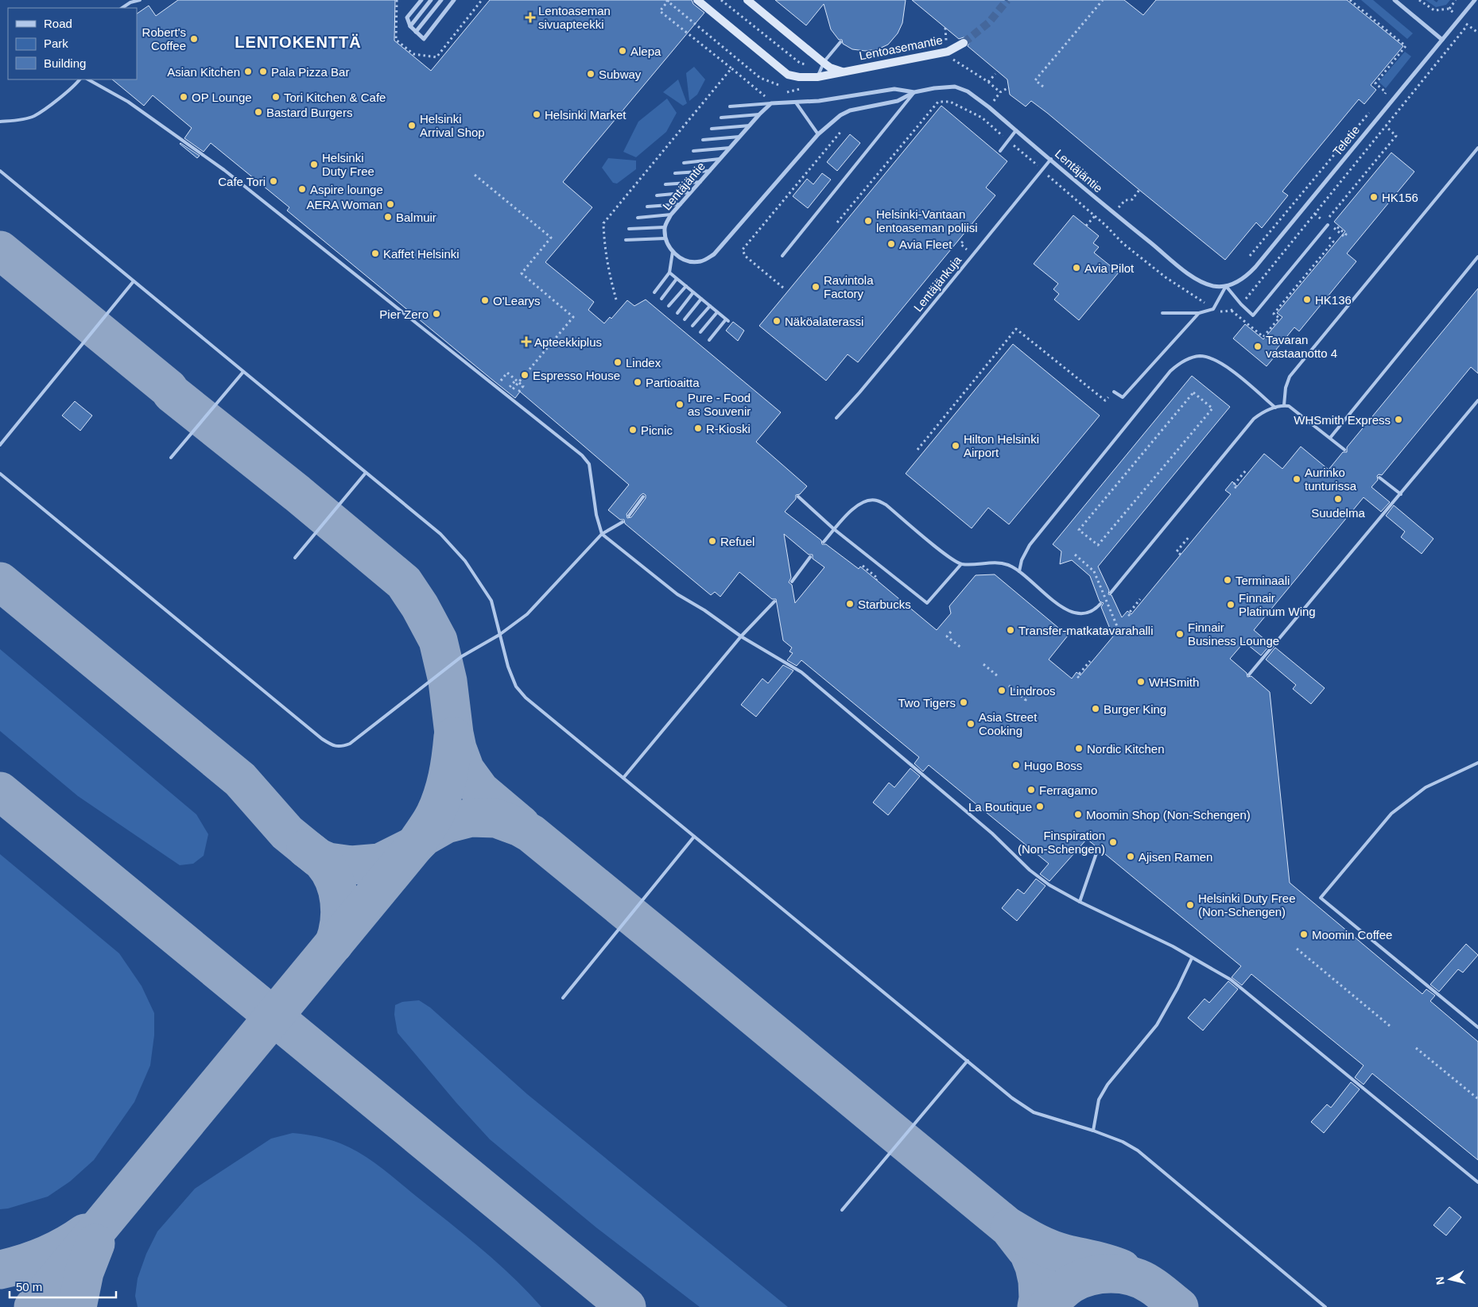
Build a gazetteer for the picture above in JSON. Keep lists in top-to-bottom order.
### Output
{
  "streets": {
    "main road": ["Lentoasemantie"],
    "street": ["Teletie", "Lentäjäntie"],
    "lane": ["Lentäjänkuja"]
  },
  "crossings": [
    ["Teletie", "Lentäjäntie"],
    ["Lentäjäntie", "Lentäjänkuja"]
  ],
  "districts": ["LENTOKENTTÄ"],
  "places": {
    "health": ["Lentoaseman sivuapteekki", "Apteekkiplus"],
    "other": [
      "Robert's Coffee",
      "Alepa",
      "Asian Kitchen",
      "Pala Pizza Bar",
      "Subway",
      "OP Lounge",
      "Tori Kitchen & Cafe",
      "Bastard Burgers",
      "Helsinki Market",
      "Helsinki Arrival Shop",
      "Helsinki Duty Free",
      "Cafe Tori",
      "Aspire lounge",
      "HK156",
      "AERA Woman",
      "Balmuir",
      "Helsinki-Vantaan lentoaseman poliisi",
      "Avia Fleet",
      "Kaffet Helsinki",
      "Avia Pilot",
      "Ravintola Factory",
      "HK136",
      "O'Learys",
      "Pier Zero",
      "Näköalaterassi",
      "Tavaran vastaanotto 4",
      "Lindex",
      "Espresso House",
      "Partioaitta",
      "Pure - Food as Souvenir",
      "WHSmith Express",
      "R-Kioski",
      "Picnic",
      "Hilton Helsinki Airport",
      "Aurinko tunturissa",
      "Suudelma",
      "Refuel",
      "Terminaali",
      "Starbucks",
      "Finnair Platinum Wing",
      "Transfer-matkatavarahalli",
      "Finnair Business Lounge",
      "WHSmith",
      "Lindroos",
      "Two Tigers",
      "Burger King",
      "Asia Street Cooking",
      "Nordic Kitchen",
      "Hugo Boss",
      "Ferragamo",
      "La Boutique",
      "Moomin Shop (Non-Schengen)",
      "Finspiration (Non-Schengen)",
      "Ajisen Ramen",
      "Helsinki Duty Free (Non-Schengen)",
      "Moomin Coffee"
    ]
  },
  "legend": ["Road", "Park", "Building"],
  "scale_bar": "50 m",
  "north": "left"
}
